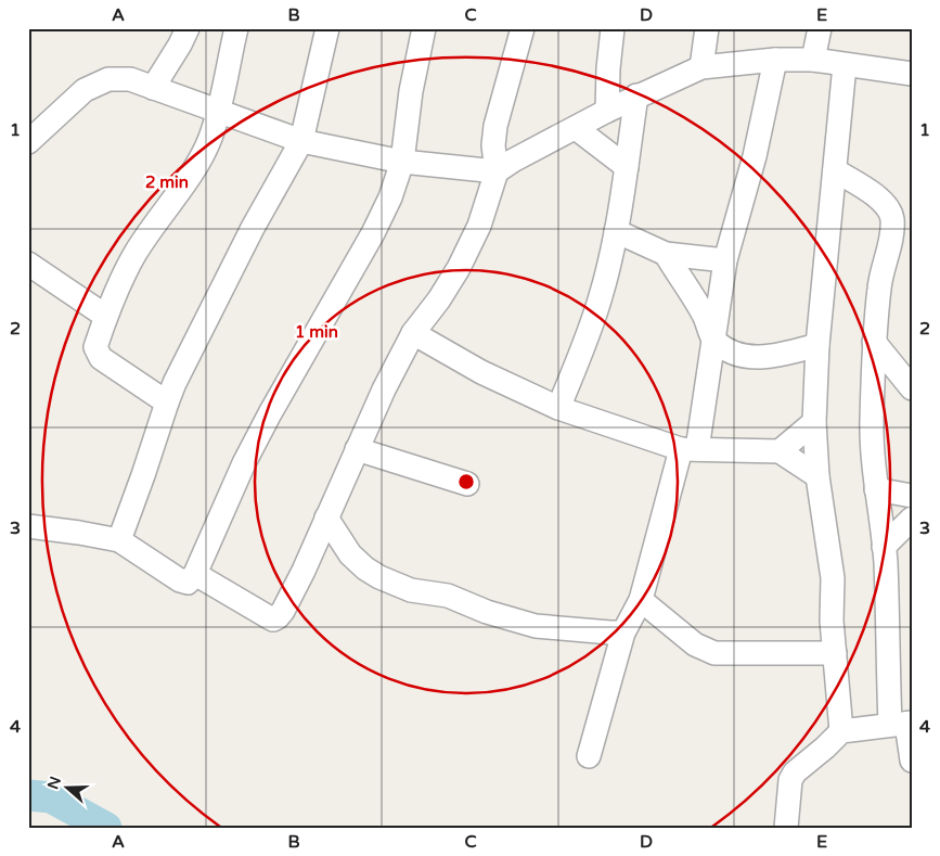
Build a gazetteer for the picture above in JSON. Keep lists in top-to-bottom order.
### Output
{
  "north": "left",
  "grid": {
    "columns": [
      "A",
      "B",
      "C",
      "D",
      "E"
    ],
    "rows": [
      "1",
      "2",
      "3",
      "4"
    ]
  },
  "rings": ["2 min", "1 min"]
}
